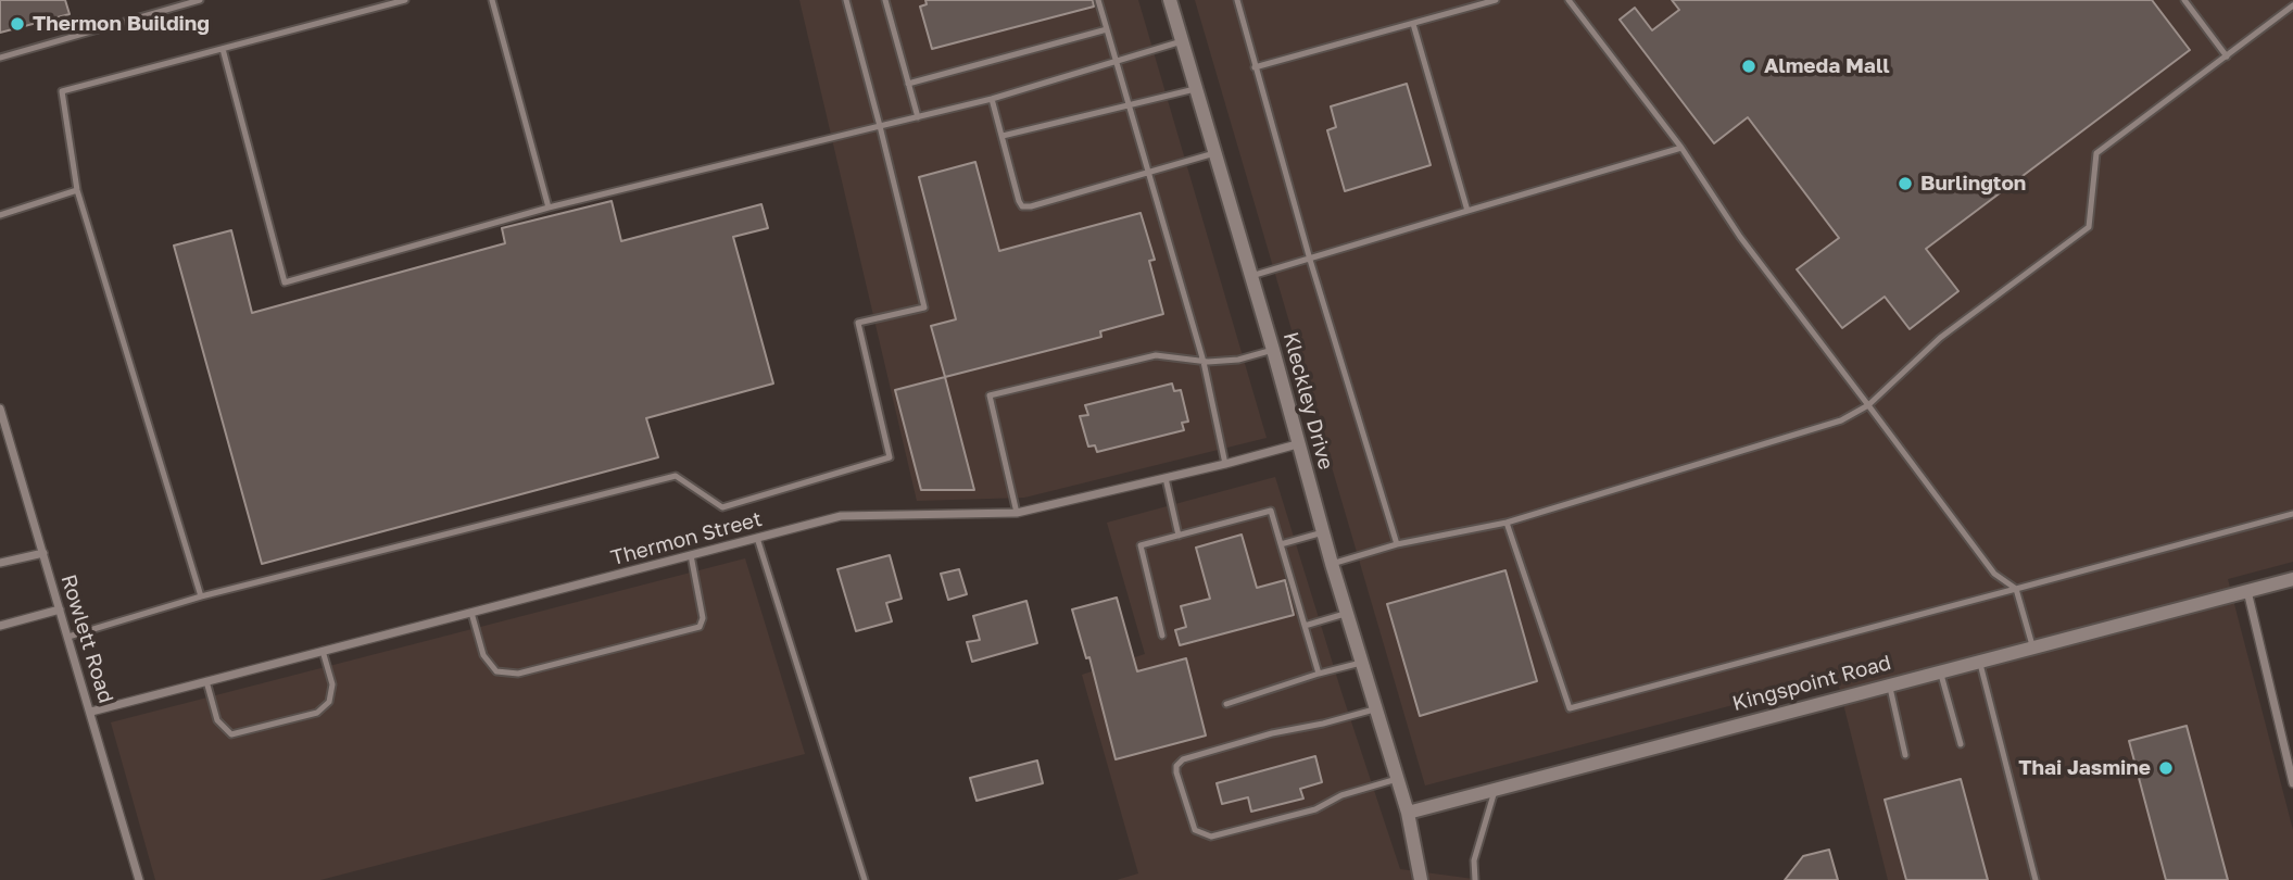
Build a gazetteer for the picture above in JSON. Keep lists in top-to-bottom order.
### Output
{
  "streets": {
    "street": [
      "Kleckley Drive",
      "Thermon Street",
      "Rowlett Road",
      "Kingspoint Road"
    ]
  },
  "crossings": [
    ["Kleckley Drive", "Thermon Street"],
    ["Kleckley Drive", "Kingspoint Road"],
    ["Thermon Street", "Rowlett Road"]
  ],
  "places": [
    "Thermon Building",
    "Almeda Mall",
    "Burlington",
    "Thai Jasmine"
  ]
}
